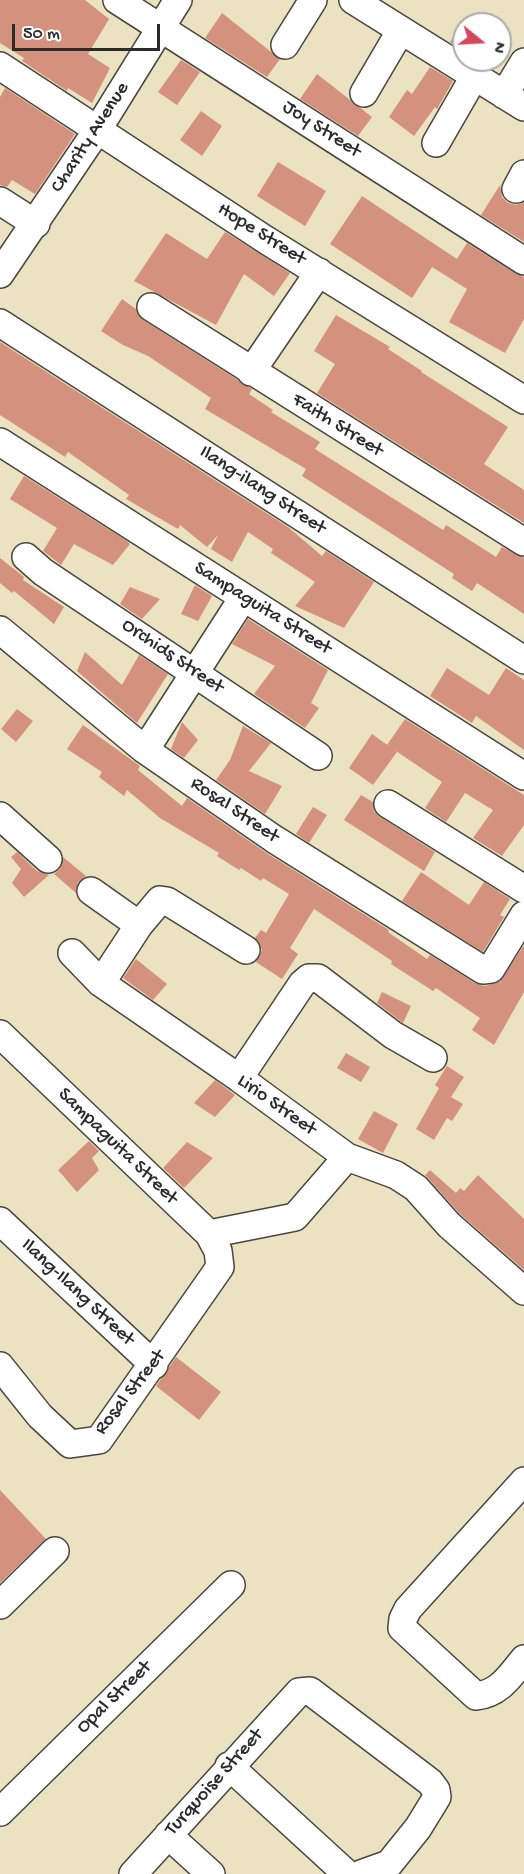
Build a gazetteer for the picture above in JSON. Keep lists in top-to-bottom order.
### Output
{
  "streets": {
    "street": [
      "Joy Street",
      "Charity Avenue",
      "Hope Street",
      "Faith Street",
      "Ilang-ilang Street",
      "Sampaguita Street",
      "Orchids Street",
      "Rosal Street",
      "Lirio Street",
      "Ilang-Ilang Street",
      "Opal Street",
      "Turquoise Street"
    ]
  },
  "crossings": [
    ["Joy Street", "Charity Avenue"],
    ["Charity Avenue", "Hope Street"],
    ["Sampaguita Street", "Rosal Street"],
    ["Rosal Street", "Ilang-Ilang Street"]
  ],
  "scale_bar": "50 m",
  "north": "right"
}
